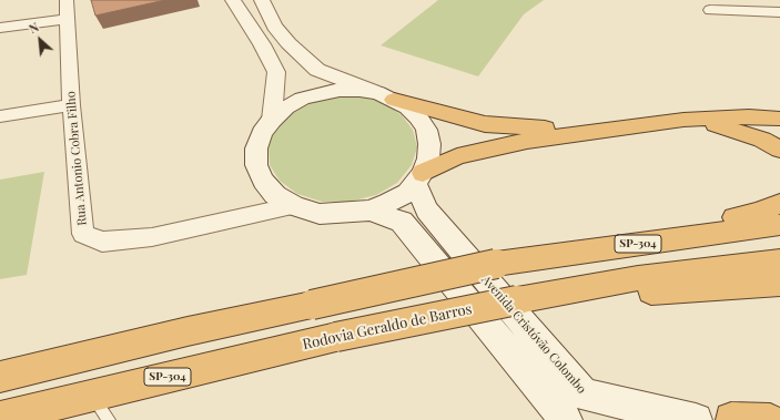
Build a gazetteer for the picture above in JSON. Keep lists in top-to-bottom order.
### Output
{
  "streets": {
    "highway": ["SP-304", "Rodovia Geraldo de Barros"],
    "main road": ["Avenida Cristóvão Colombo"],
    "street": ["Rua Antonio Cobra Filho"]
  },
  "crossings": [
    ["Rua Antonio Cobra Filho", "Avenida Cristóvão Colombo"]
  ],
  "north": "top left"
}
